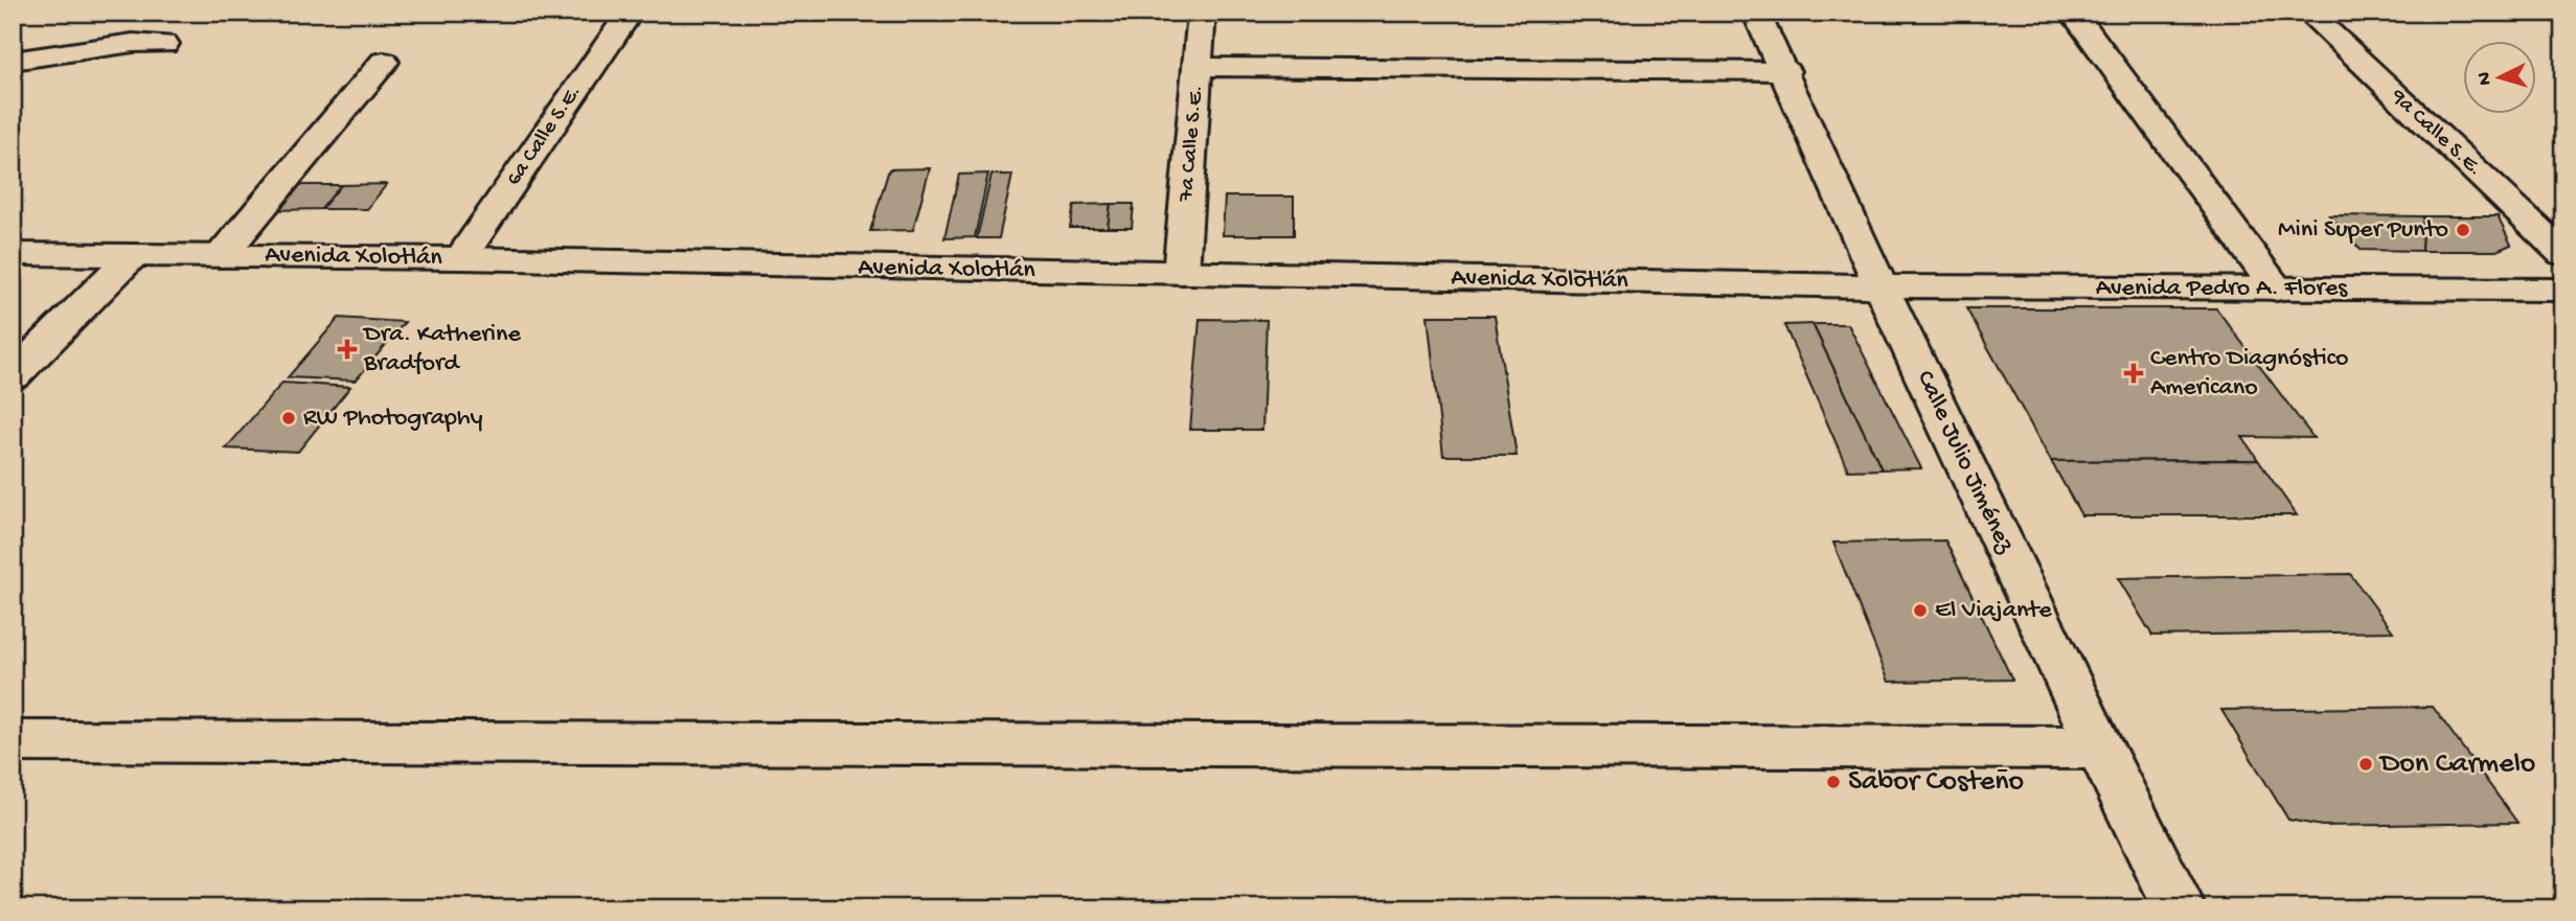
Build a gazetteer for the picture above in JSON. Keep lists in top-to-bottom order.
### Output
{
  "streets": {
    "street": [
      "9a Calle S.E.",
      "6a Calle S.E.",
      "7a Calle S.E.",
      "Avenida Xolotlán",
      "Avenida Pedro A. Flores",
      "Calle Julio Jiménez"
    ]
  },
  "crossings": [
    ["6a Calle S.E.", "Avenida Xolotlán"],
    ["7a Calle S.E.", "Avenida Xolotlán"],
    ["Avenida Xolotlán", "Avenida Pedro A. Flores"],
    ["Avenida Xolotlán", "Calle Julio Jiménez"],
    ["Avenida Pedro A. Flores", "Calle Julio Jiménez"]
  ],
  "places": {
    "other": [
      "Mini Super Punto",
      "RW Photography",
      "El Viajante",
      "Don Carmelo",
      "Sabor Costeño"
    ],
    "health": ["Dra. Katherine Bradford", "Centro Diagnóstico Americano"]
  },
  "north": "left"
}
